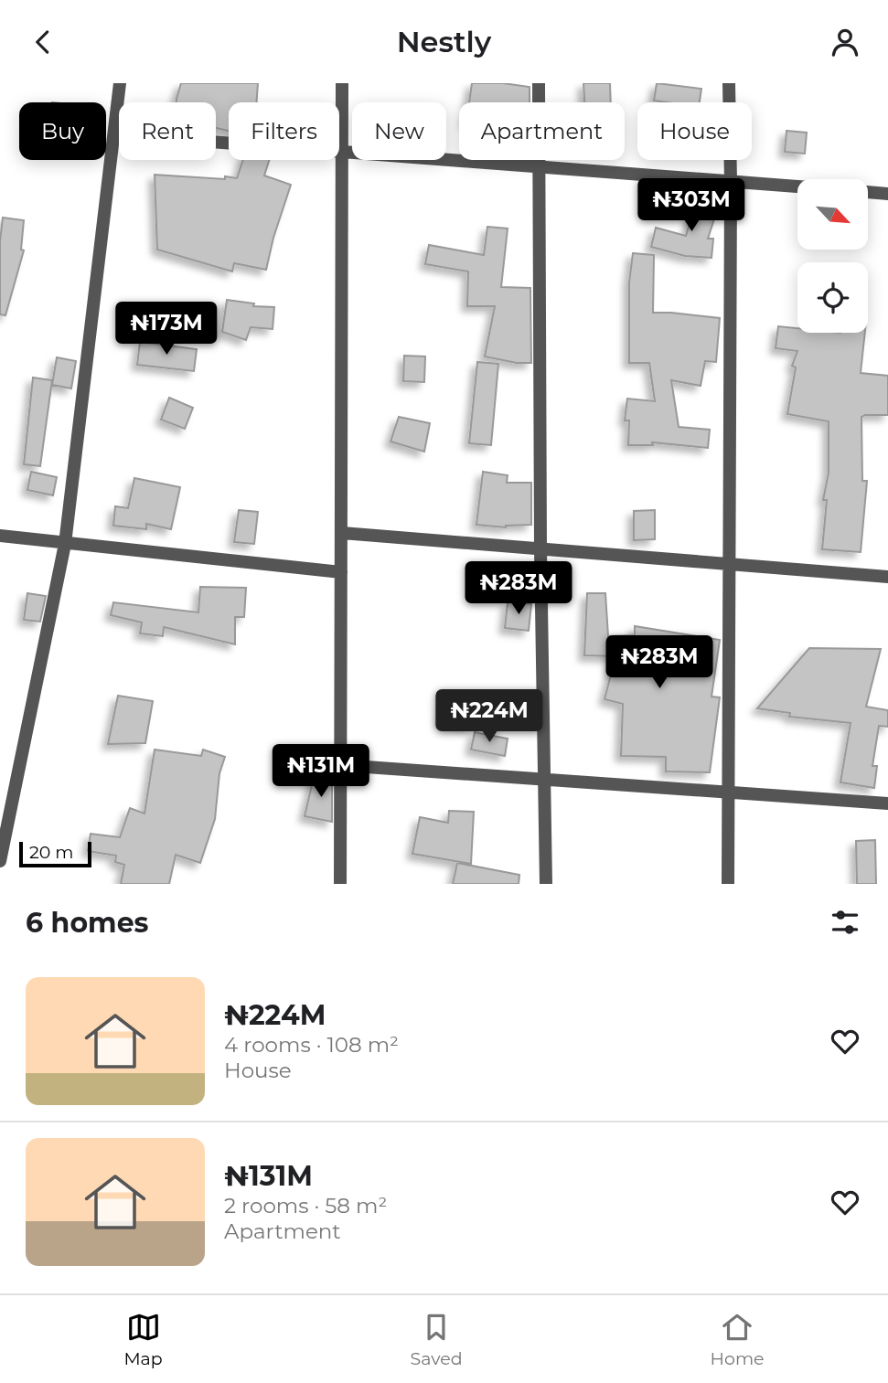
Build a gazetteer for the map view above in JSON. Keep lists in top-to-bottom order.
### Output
{
  "scale_bar": "20 m",
  "north": "bottom right",
  "page": {
    "header": "Nestly",
    "chip": [
      "Buy",
      "Rent",
      "Filters",
      "New",
      "Apartment",
      "House"
    ],
    "price": [
      "₦303M",
      "₦173M",
      "₦283M",
      "₦283M",
      "₦224M",
      "₦131M"
    ],
    "scale": "20 m",
    "heading": "6 homes",
    "list": [
      {
        "name": "₦224M",
        "note": "4 rooms · 108 m² · House"
      },
      {
        "name": "₦131M",
        "note": "2 rooms · 58 m² · Apartment"
      }
    ],
    "tabs": ["Map", "Saved", "Home"]
  }
}
